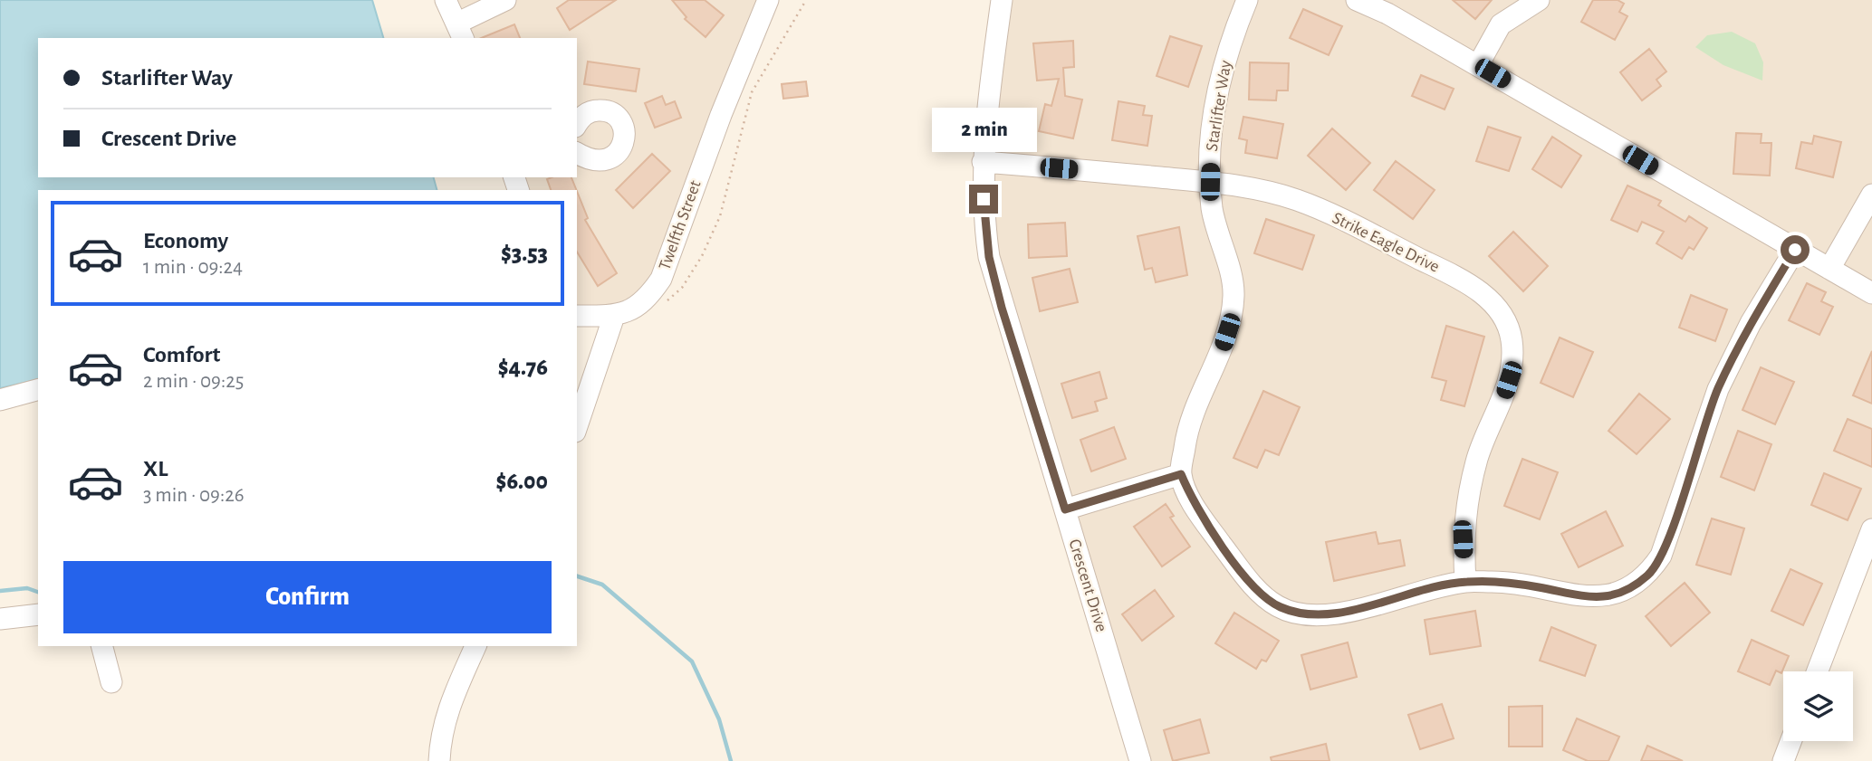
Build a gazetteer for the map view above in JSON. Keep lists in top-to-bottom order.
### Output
{
  "streets": {
    "street": [
      "Starlifter Way",
      "Twelfth Street",
      "Strike Eagle Drive",
      "Crescent Drive"
    ]
  },
  "crossings": [
    ["Starlifter Way", "Strike Eagle Drive"],
    ["Strike Eagle Drive", "Crescent Drive"]
  ],
  "page": {
    "banner": ["Starlifter Way", "Crescent Drive"],
    "bubble": "2 min",
    "list": [
      {
        "name": "Economy",
        "note": "1 min · 09:24",
        "value": "$3.53"
      },
      {
        "name": "Comfort",
        "note": "2 min · 09:25",
        "value": "$4.76"
      },
      {
        "name": "XL",
        "note": "3 min · 09:26",
        "value": "$6.00"
      }
    ],
    "buttons": "Confirm"
  }
}
